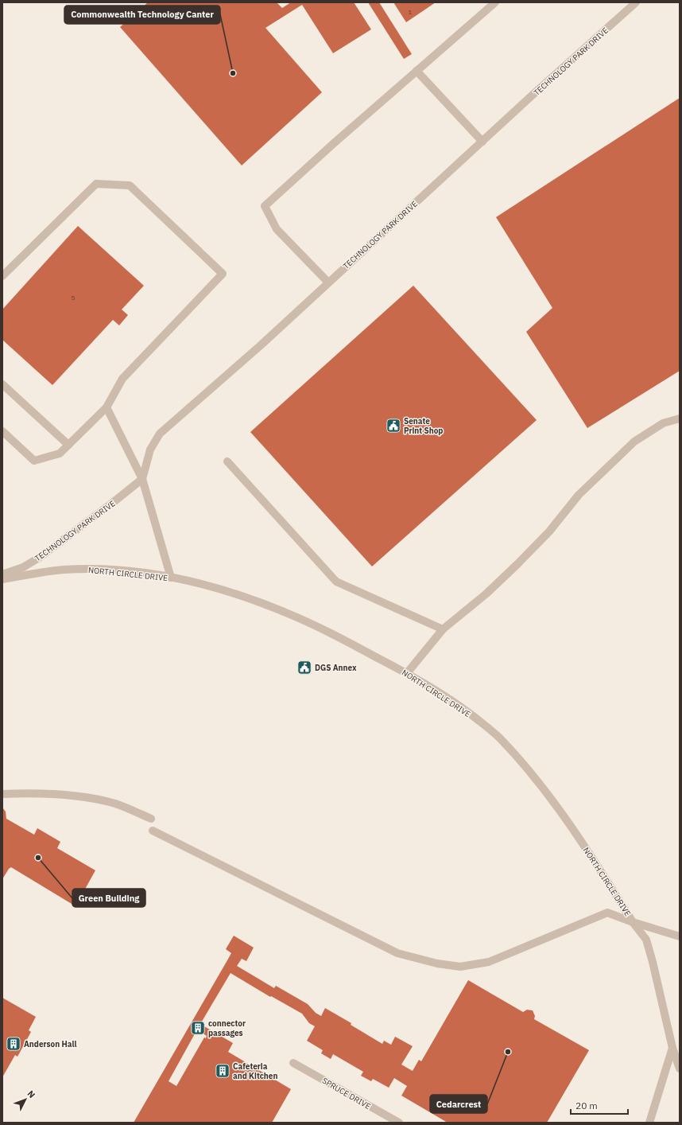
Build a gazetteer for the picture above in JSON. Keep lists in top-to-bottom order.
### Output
{
  "streets": {
    "street": ["TECHNOLOGY PARK DRIVE", "NORTH CIRCLE DRIVE", "SPRUCE DRIVE"]
  },
  "places": {
    "other": ["Commonwealth Technology Canter", "Green Building", "Cedarcrest"],
    "public building": ["Senate Print Shop", "DGS Annex"],
    "building": ["connector passages", "Anderson Hall", "Cafeteria and Kitchen"]
  },
  "house_numbers": ["1", "5"],
  "scale_bar": "20 m",
  "north": "top right"
}
